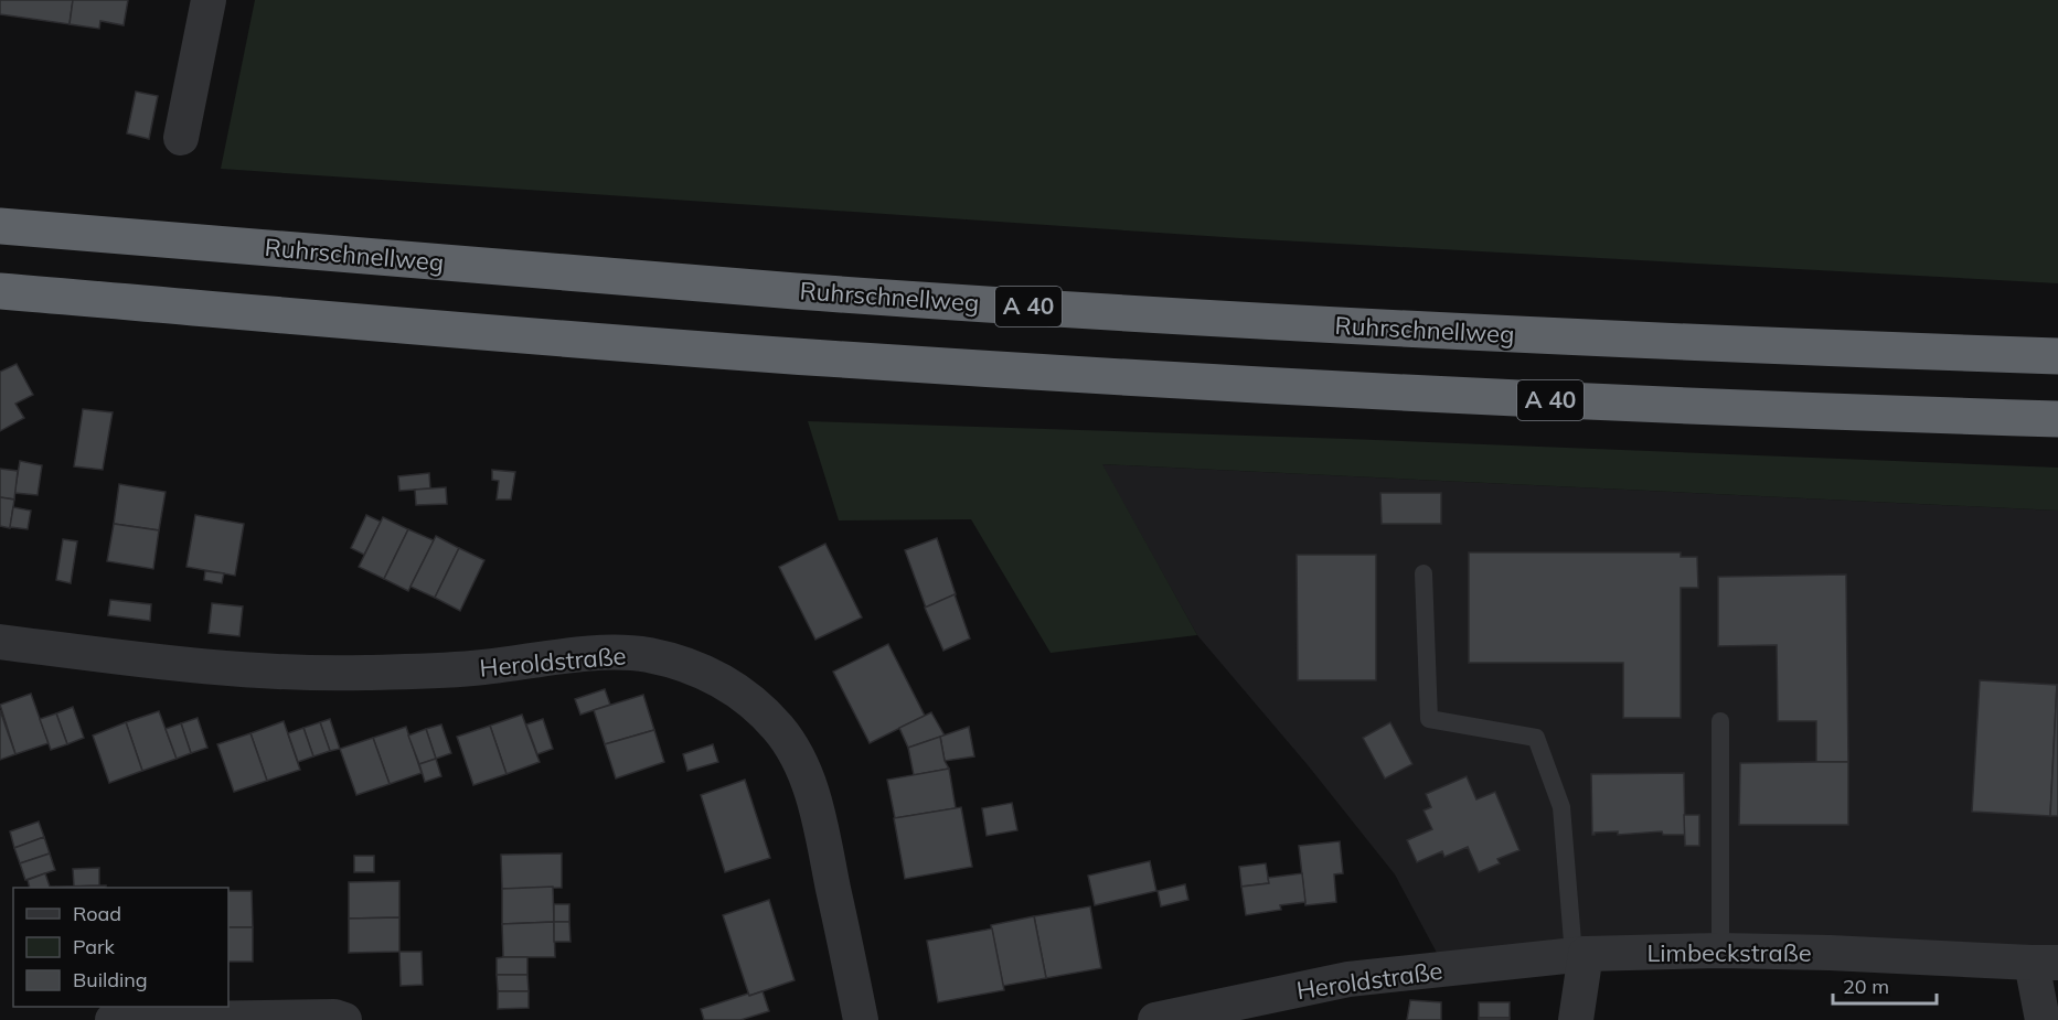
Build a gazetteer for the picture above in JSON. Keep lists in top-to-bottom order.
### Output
{
  "streets": {
    "highway": ["Ruhrschnellweg", "A 40"],
    "street": ["Heroldstraße", "Limbeckstraße"]
  },
  "crossings": [
    ["Heroldstraße", "Limbeckstraße"]
  ],
  "legend": ["Road", "Park", "Building"],
  "scale_bar": "20 m"
}
